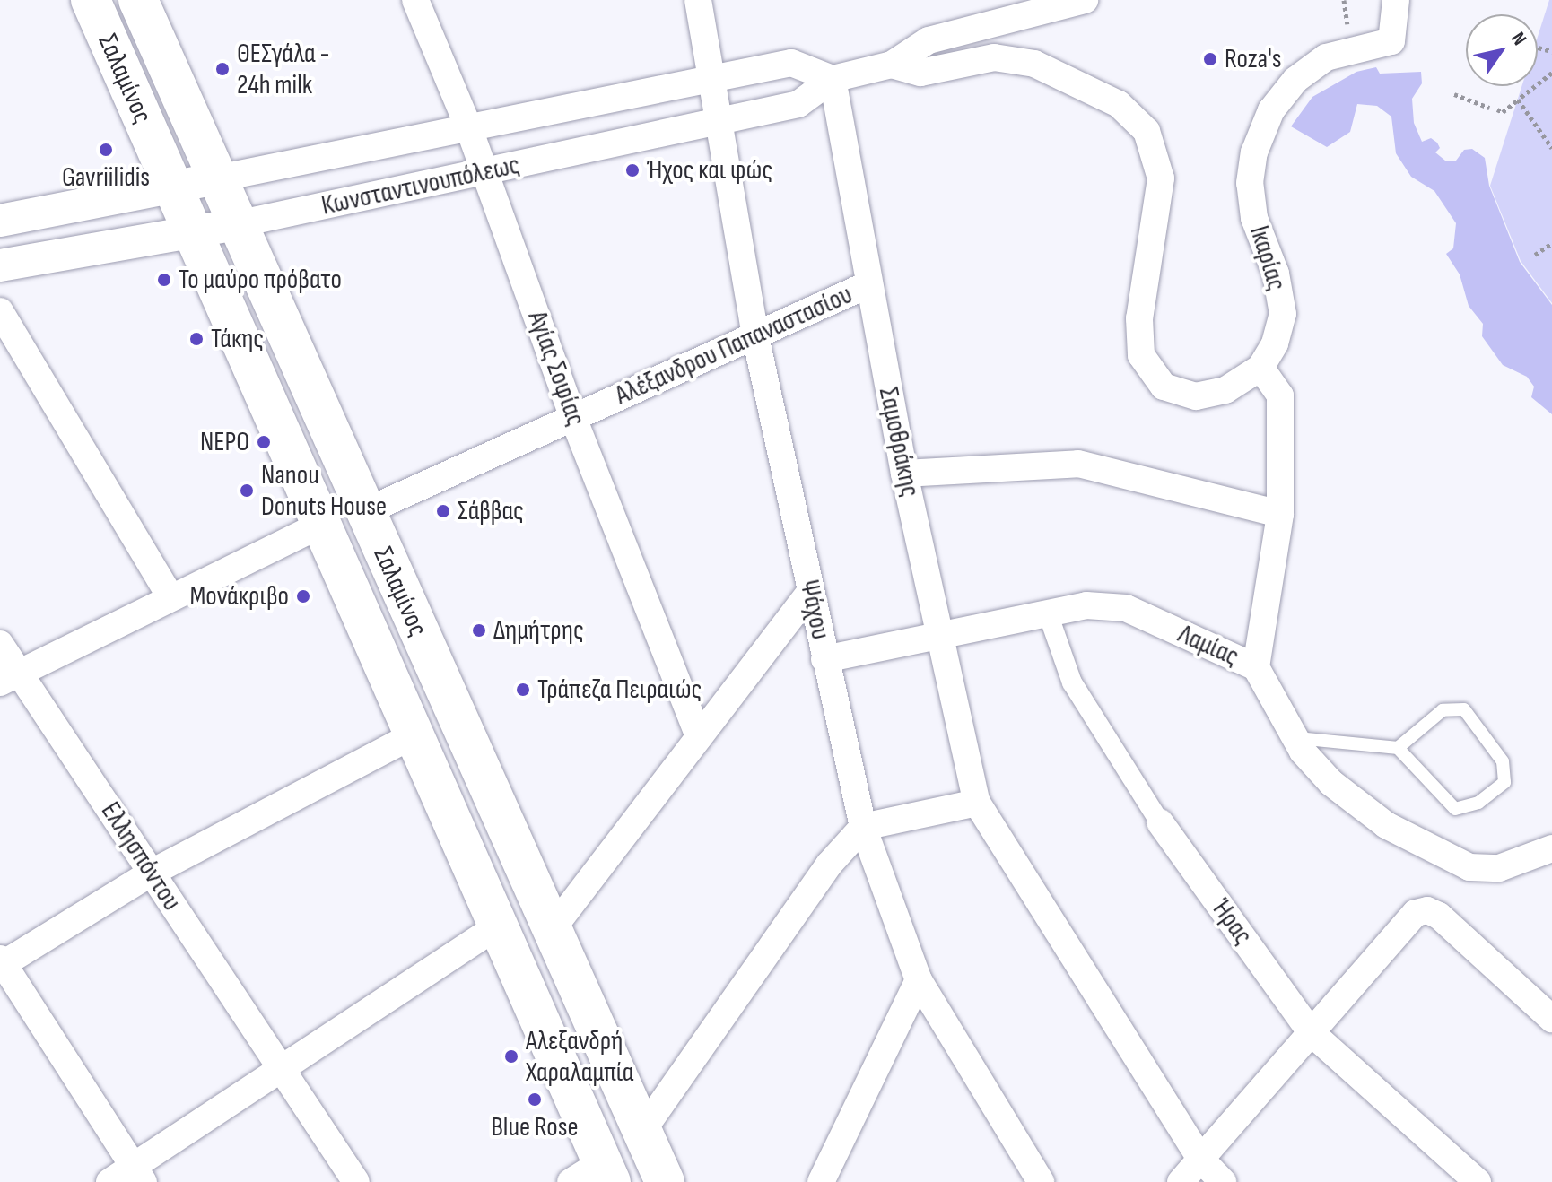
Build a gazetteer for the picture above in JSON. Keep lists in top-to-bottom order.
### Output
{
  "streets": {
    "main road": ["Σαλαμίνος"],
    "street": [
      "Κωνσταντινουπόλεως",
      "Ικαρίας",
      "Αλέξανδρου Παπαναστασίου",
      "Αγίας Σοφίας",
      "Σαμοθράκης",
      "Ψάχου",
      "Λαμίας",
      "Ελλησπόντου",
      "Ήρας"
    ]
  },
  "crossings": [
    ["Σαλαμίνος", "Κωνσταντινουπόλεως"],
    ["Σαλαμίνος", "Αλέξανδρου Παπαναστασίου"],
    ["Κωνσταντινουπόλεως", "Ικαρίας"],
    ["Κωνσταντινουπόλεως", "Αγίας Σοφίας"],
    ["Κωνσταντινουπόλεως", "Σαμοθράκης"],
    ["Κωνσταντινουπόλεως", "Ψάχου"],
    ["Αλέξανδρου Παπαναστασίου", "Αγίας Σοφίας"],
    ["Αλέξανδρου Παπαναστασίου", "Σαμοθράκης"],
    ["Αλέξανδρου Παπαναστασίου", "Ψάχου"],
    ["Σαμοθράκης", "Λαμίας"],
    ["Ψάχου", "Λαμίας"],
    ["Λαμίας", "Ήρας"]
  ],
  "places": [
    "Roza's",
    "ΘΕΣγάλα - 24h milk",
    "Gavriilidis",
    "Ήχος και φώς",
    "Το μαύρο πρόβατο",
    "Τάκης",
    "ΝΕΡΟ",
    "Nanou Donuts House",
    "Σάββας",
    "Μονάκριβο",
    "Δημήτρης",
    "Τράπεζα Πειραιώς",
    "Αλεξανδρή Χαραλαμπία",
    "Blue Rose"
  ],
  "north": "top right"
}
